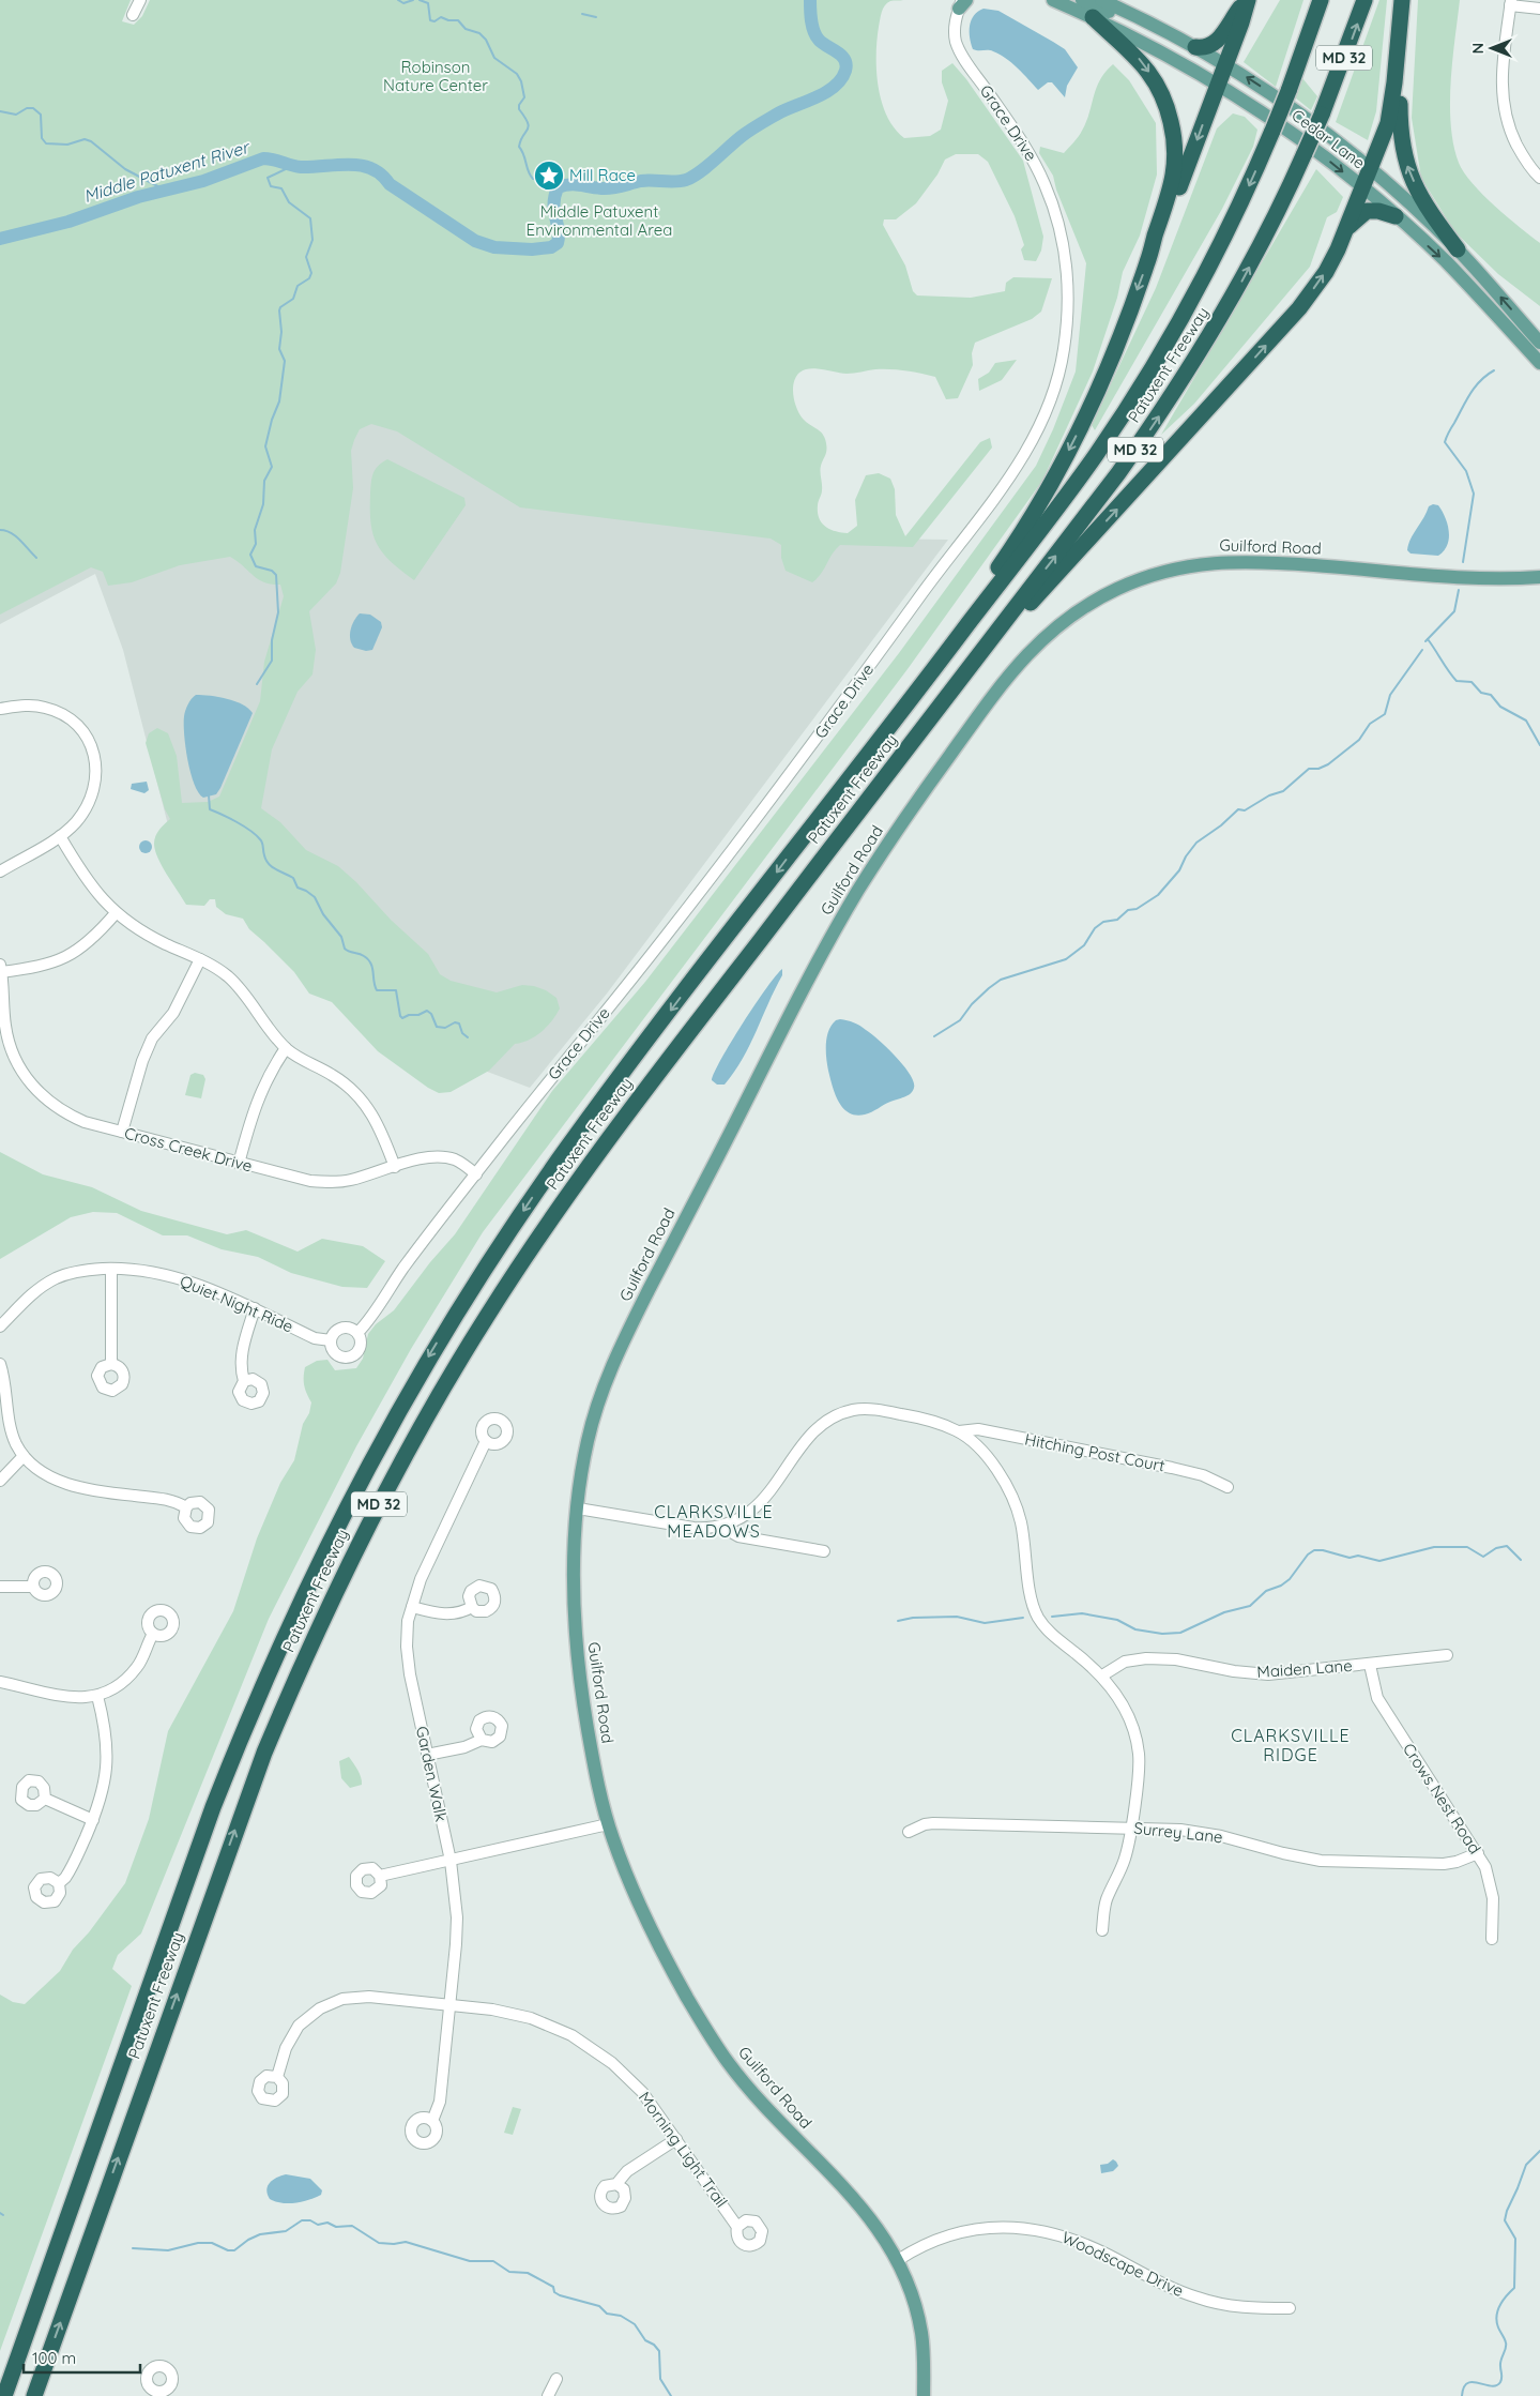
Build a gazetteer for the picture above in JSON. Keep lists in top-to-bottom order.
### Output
{
  "streets": {
    "highway": ["MD 32", "Patuxent Freeway"],
    "main road": ["Cedar Lane", "Guilford Road"],
    "street": [
      "Grace Drive",
      "Cross Creek Drive",
      "Quiet Night Ride",
      "Hitching Post Court",
      "Maiden Lane",
      "Garden Walk",
      "Crows Nest Road",
      "Surrey Lane",
      "Morning Light Trail",
      "Woodscape Drive"
    ]
  },
  "crossings": [
    ["Grace Drive", "Cross Creek Drive"],
    ["Grace Drive", "Quiet Night Ride"],
    ["Guilford Road", "Woodscape Drive"],
    ["Maiden Lane", "Crows Nest Road"],
    ["Garden Walk", "Morning Light Trail"],
    ["Crows Nest Road", "Surrey Lane"]
  ],
  "districts": ["CLARKSVILLE MEADOWS", "CLARKSVILLE RIDGE"],
  "water": ["Middle Patuxent River"],
  "parks": ["Robinson Nature Center", "Middle Patuxent Environmental Area"],
  "places": {
    "place": ["Mill Race"]
  },
  "scale_bar": "100 m",
  "north": "left"
}
